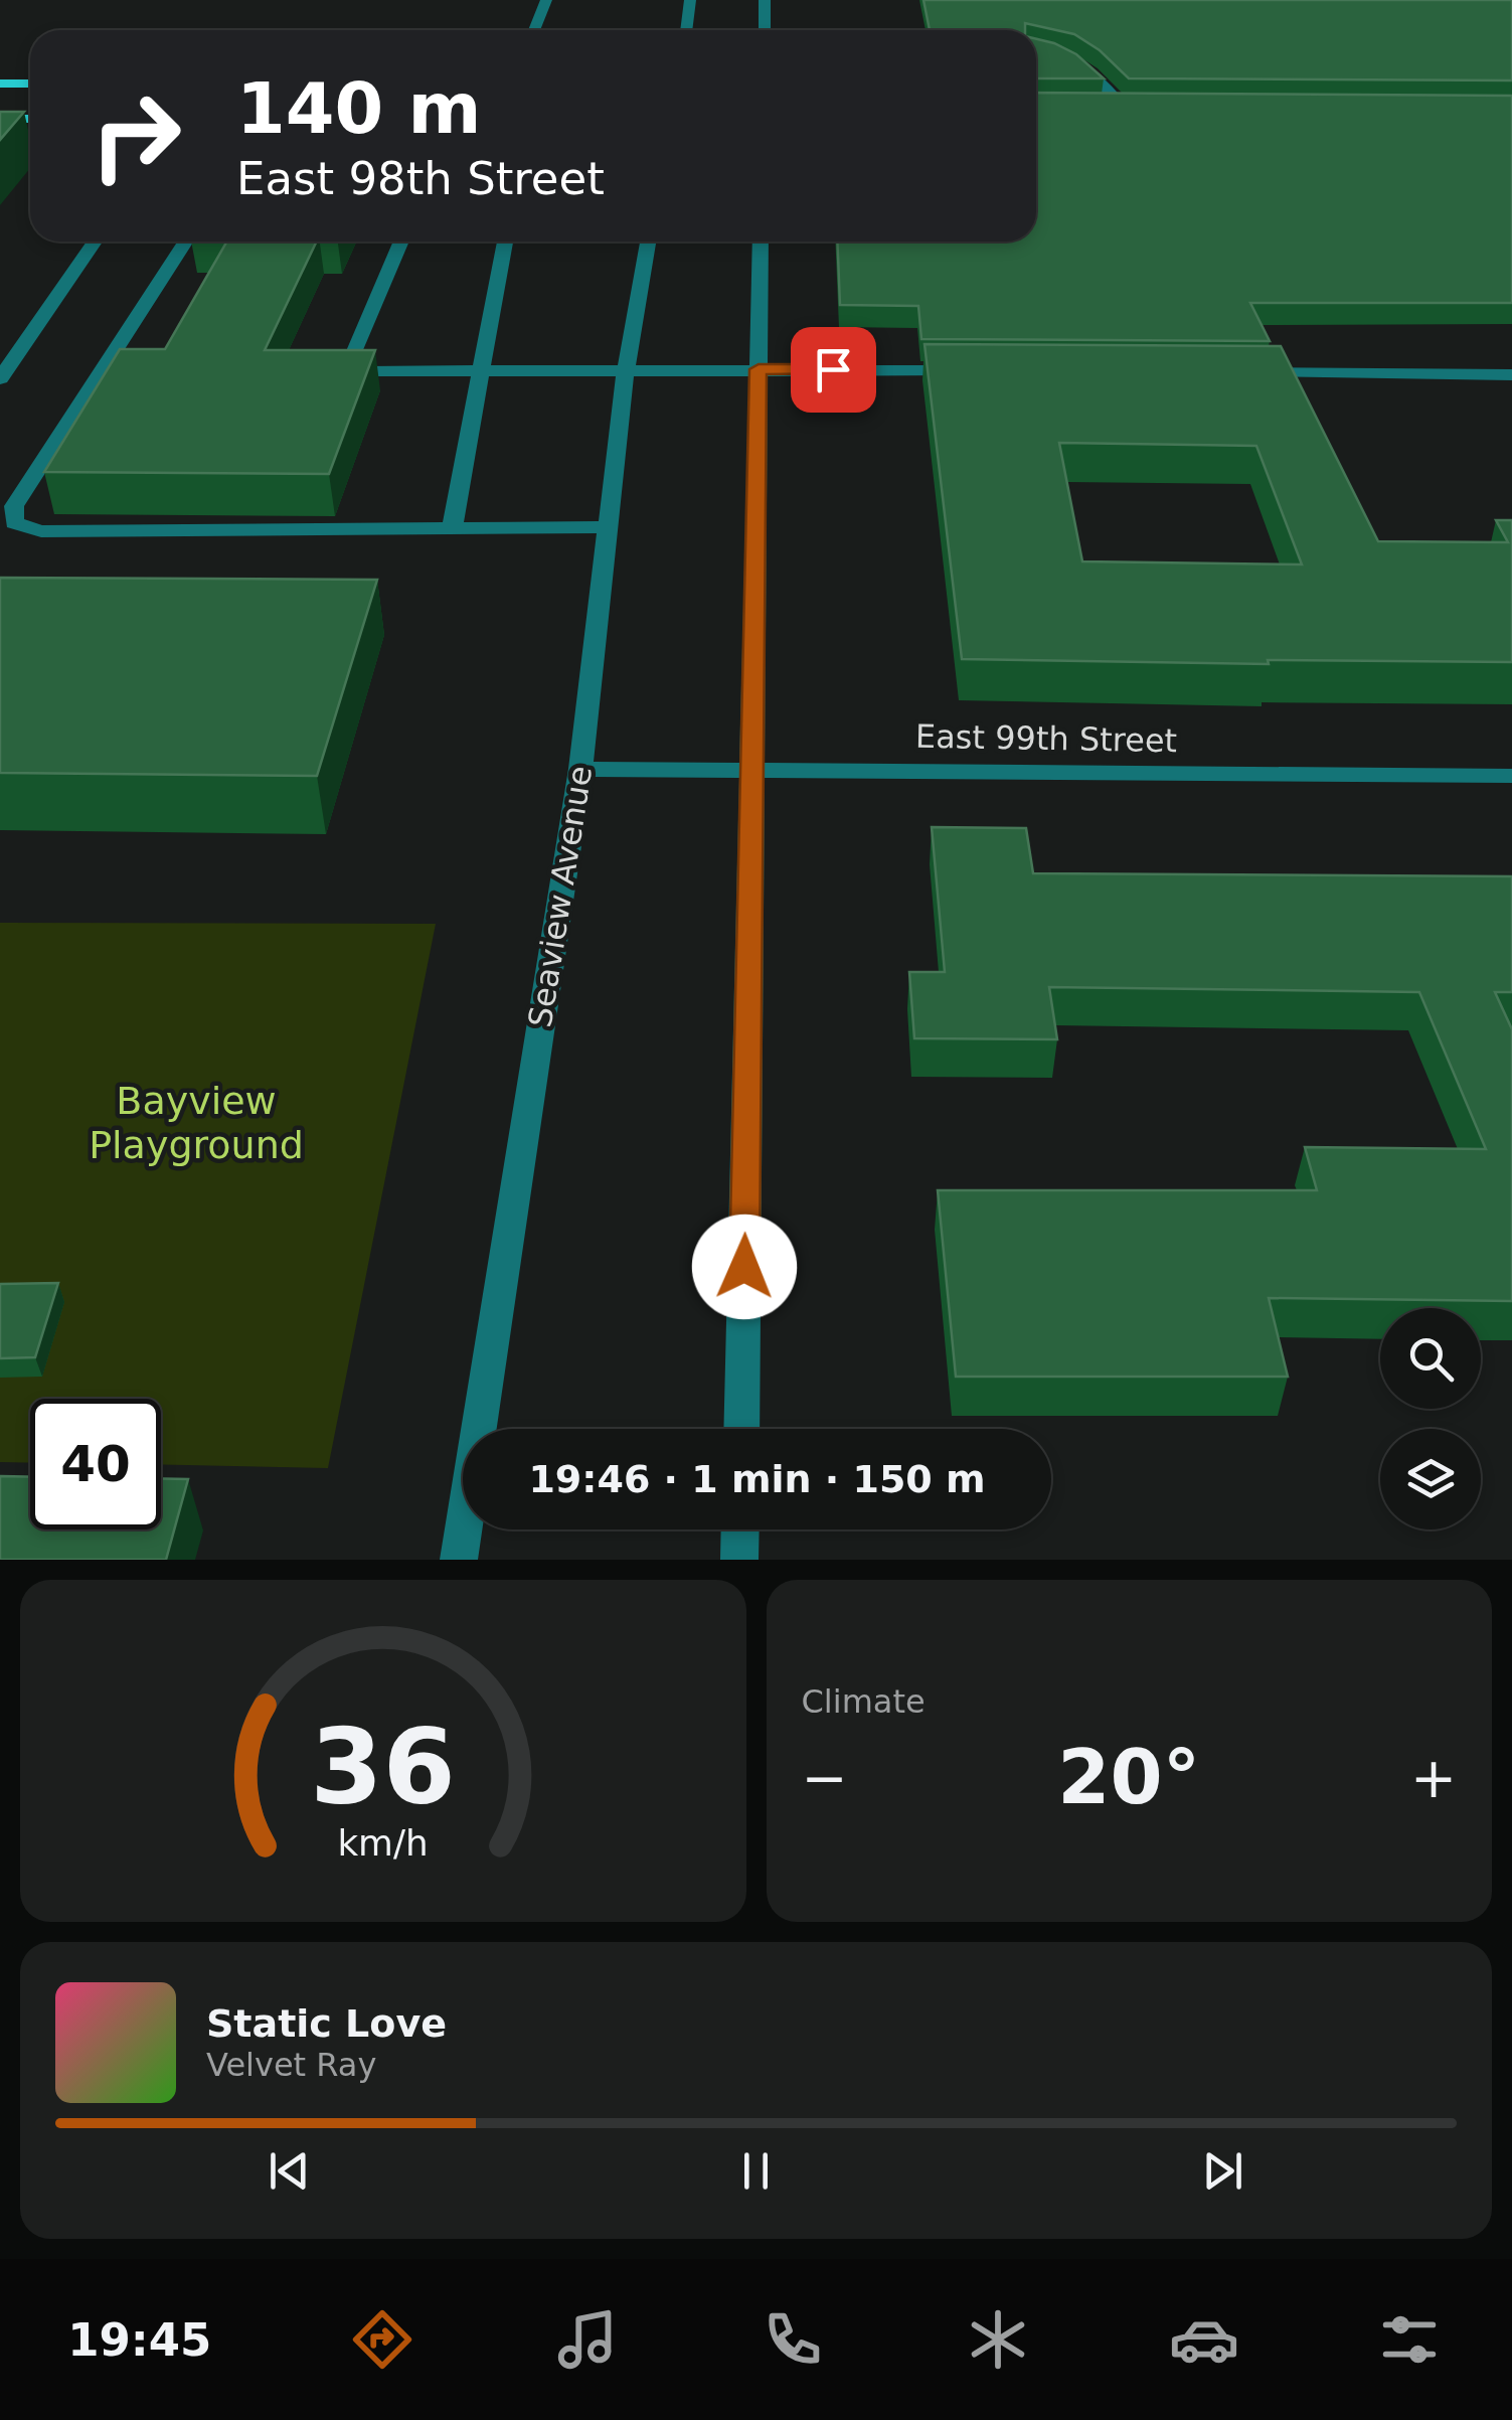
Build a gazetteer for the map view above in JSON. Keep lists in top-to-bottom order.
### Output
{
  "streets": {
    "street": ["East 99th Street", "Seaview Avenue"]
  },
  "crossings": [
    ["East 99th Street", "Seaview Avenue"]
  ],
  "parks": ["Bayview Playground"],
  "page": {
    "turn": ["140 m", "East 98th Street"],
    "limit": "40",
    "trip": "19:46 · 1 min · 150 m",
    "tile": "Climate",
    "heat": ["−", "20°", "+"],
    "song": ["Static Love", "Velvet Ray"],
    "tabs": "19:45",
    "gauge": ["36", "km/h"]
  }
}
